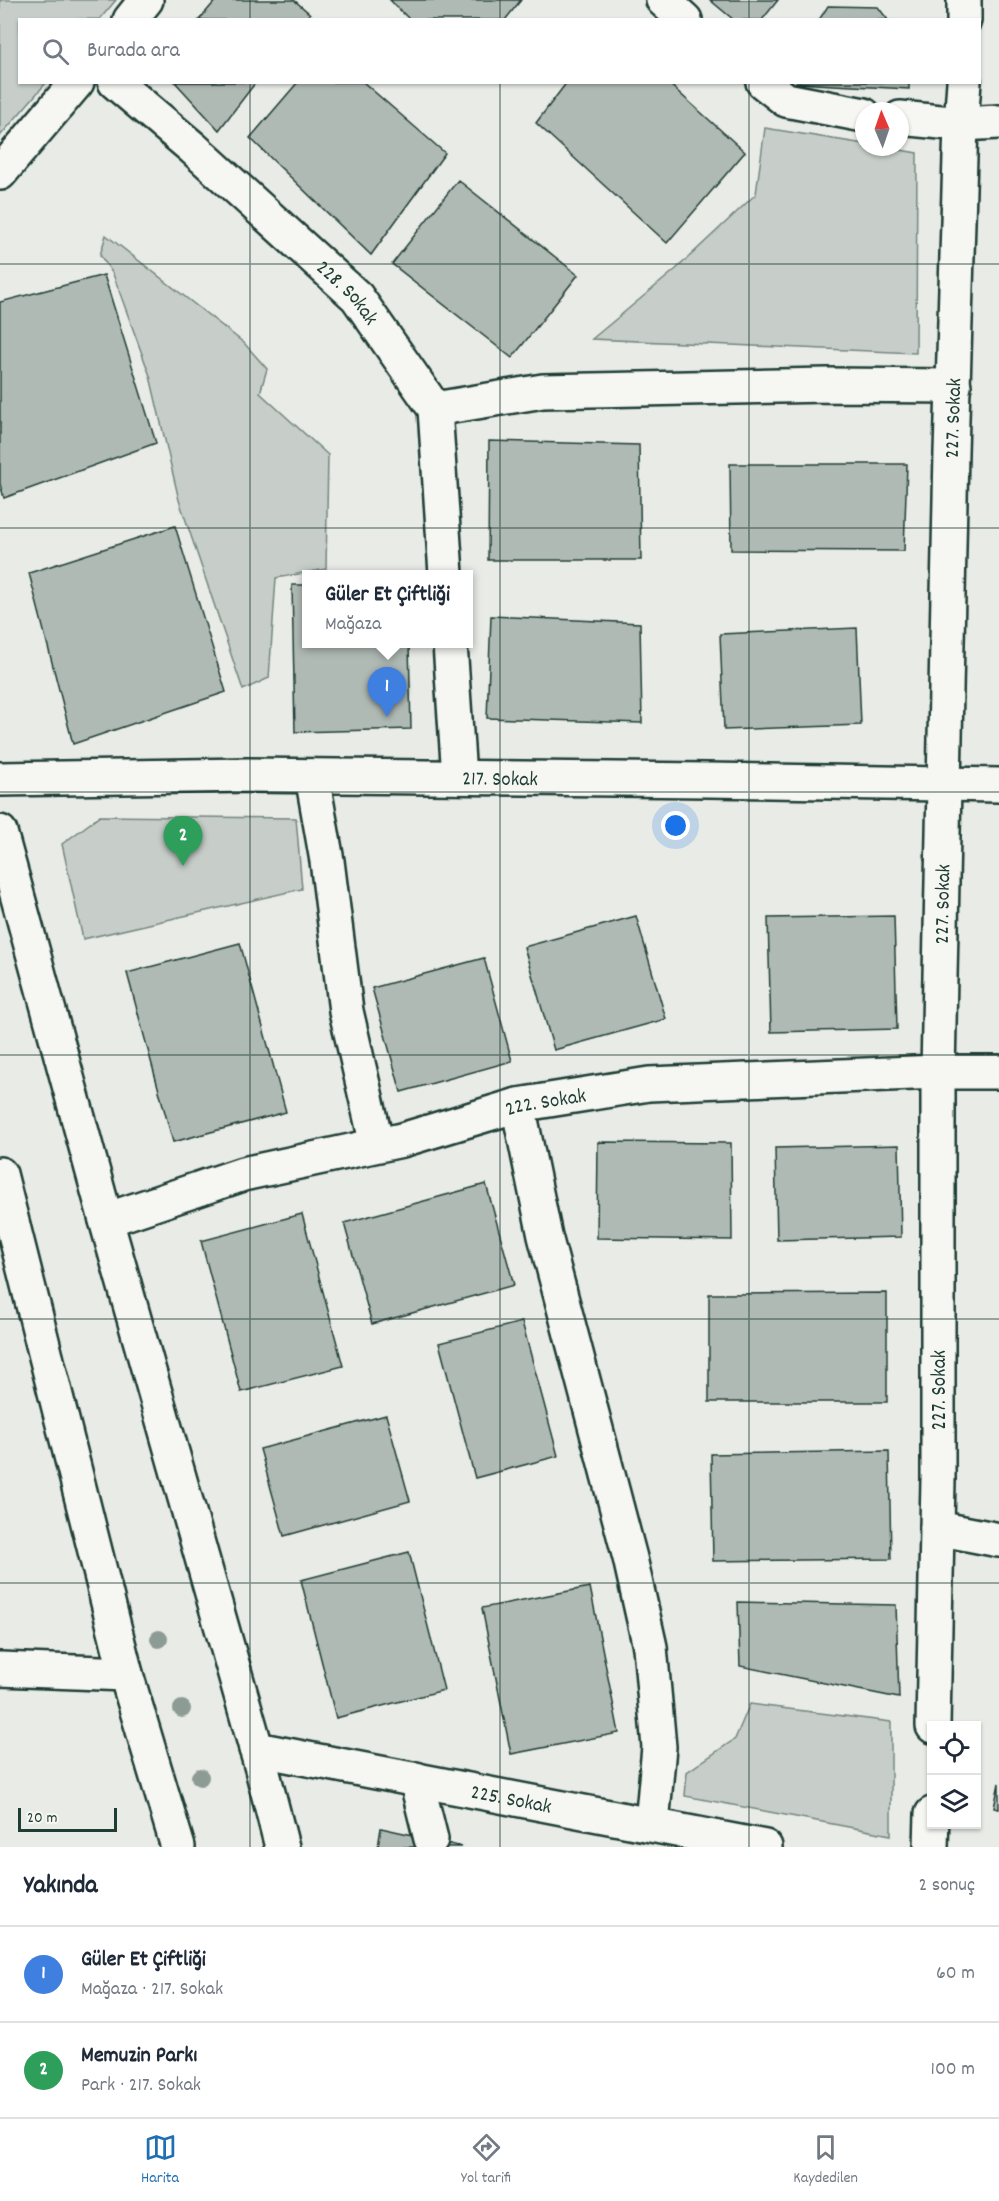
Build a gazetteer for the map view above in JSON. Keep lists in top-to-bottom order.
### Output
{
  "streets": {
    "main road": [
      "228. Sokak",
      "227. Sokak",
      "217. Sokak",
      "222. Sokak",
      "225. Sokak"
    ]
  },
  "crossings": [
    ["227. Sokak", "217. Sokak"],
    ["227. Sokak", "222. Sokak"]
  ],
  "scale_bar": "20 m",
  "north": "top",
  "page": {
    "search": "Burada ara",
    "popup": ["Güler Et Çiftliği", "Mağaza"],
    "pins": ["1", "2"],
    "scale": "20 m",
    "heading": ["Yakında", "2 sonuç"],
    "list": [
      {
        "mark": "1",
        "name": "Güler Et Çiftliği",
        "note": "Mağaza · 217. Sokak",
        "value": "60 m"
      },
      {
        "mark": "2",
        "name": "Memuzin Parkı",
        "note": "Park · 217. Sokak",
        "value": "100 m"
      }
    ],
    "nav": ["Harita", "Yol tarifi", "Kaydedilen"]
  }
}
